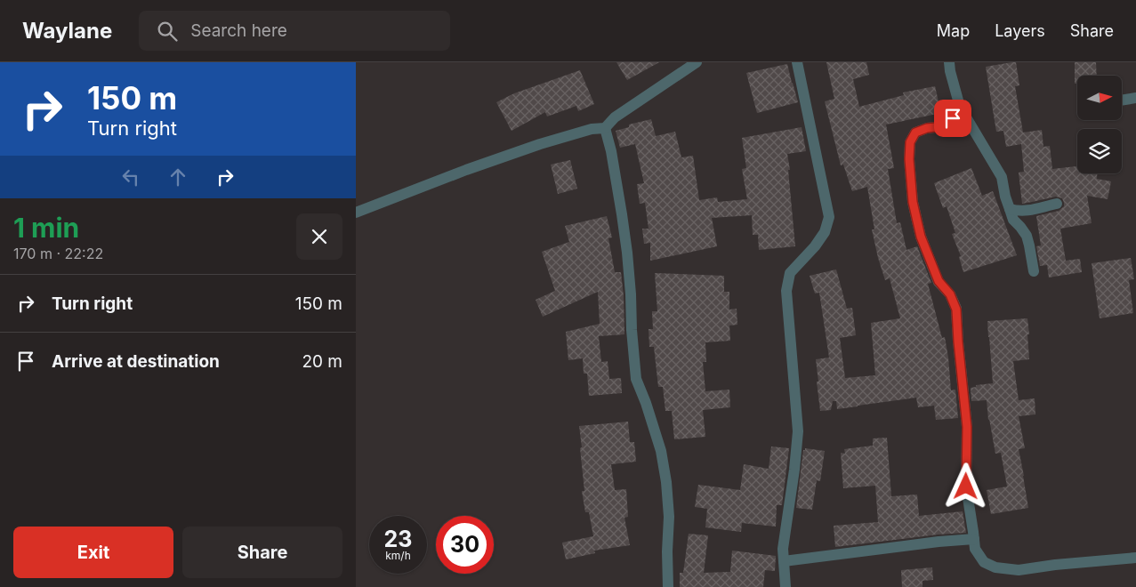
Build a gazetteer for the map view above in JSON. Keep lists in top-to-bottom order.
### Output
{
  "north": "right",
  "page": {
    "header": "Waylane",
    "search": "Search here",
    "nav": ["Map", "Layers", "Share"],
    "turn": ["150 m", "Turn right"],
    "heading": ["1 min", "170 m · 22:22"],
    "list": [
      {
        "name": "Turn right",
        "value": "150 m"
      },
      {
        "name": "Arrive at destination",
        "value": "20 m"
      }
    ],
    "speed": "23 km/h",
    "limit": "30",
    "buttons": ["Exit", "Share"]
  }
}
